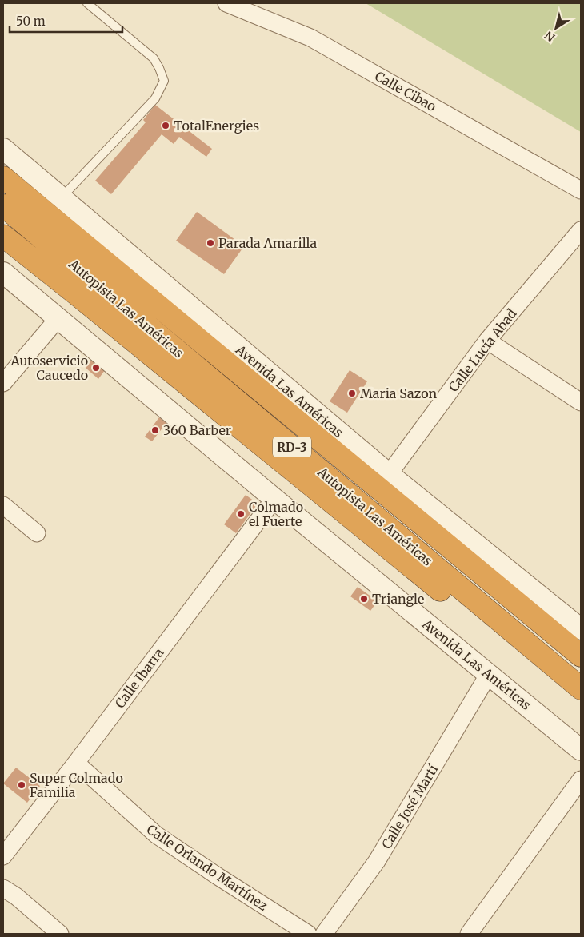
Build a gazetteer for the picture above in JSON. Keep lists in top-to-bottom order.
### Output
{
  "streets": {
    "highway": ["Autopista Las Américas", "RD-3"],
    "street": [
      "Calle Cibao",
      "Calle Lucía Abad",
      "Avenida Las Américas",
      "Calle Ibarra",
      "Calle José Martí",
      "Calle Orlando Martínez"
    ]
  },
  "crossings": [
    ["Calle Lucía Abad", "Avenida Las Américas"],
    ["Avenida Las Américas", "Calle Ibarra"],
    ["Avenida Las Américas", "Calle José Martí"],
    ["Calle Ibarra", "Calle Orlando Martínez"]
  ],
  "places": [
    "TotalEnergies",
    "Parada Amarilla",
    "Autoservicio Caucedo",
    "Maria Sazon",
    "360 Barber",
    "Colmado el Fuerte",
    "Triangle",
    "Super Colmado Familia"
  ],
  "scale_bar": "50 m",
  "north": "bottom left"
}
